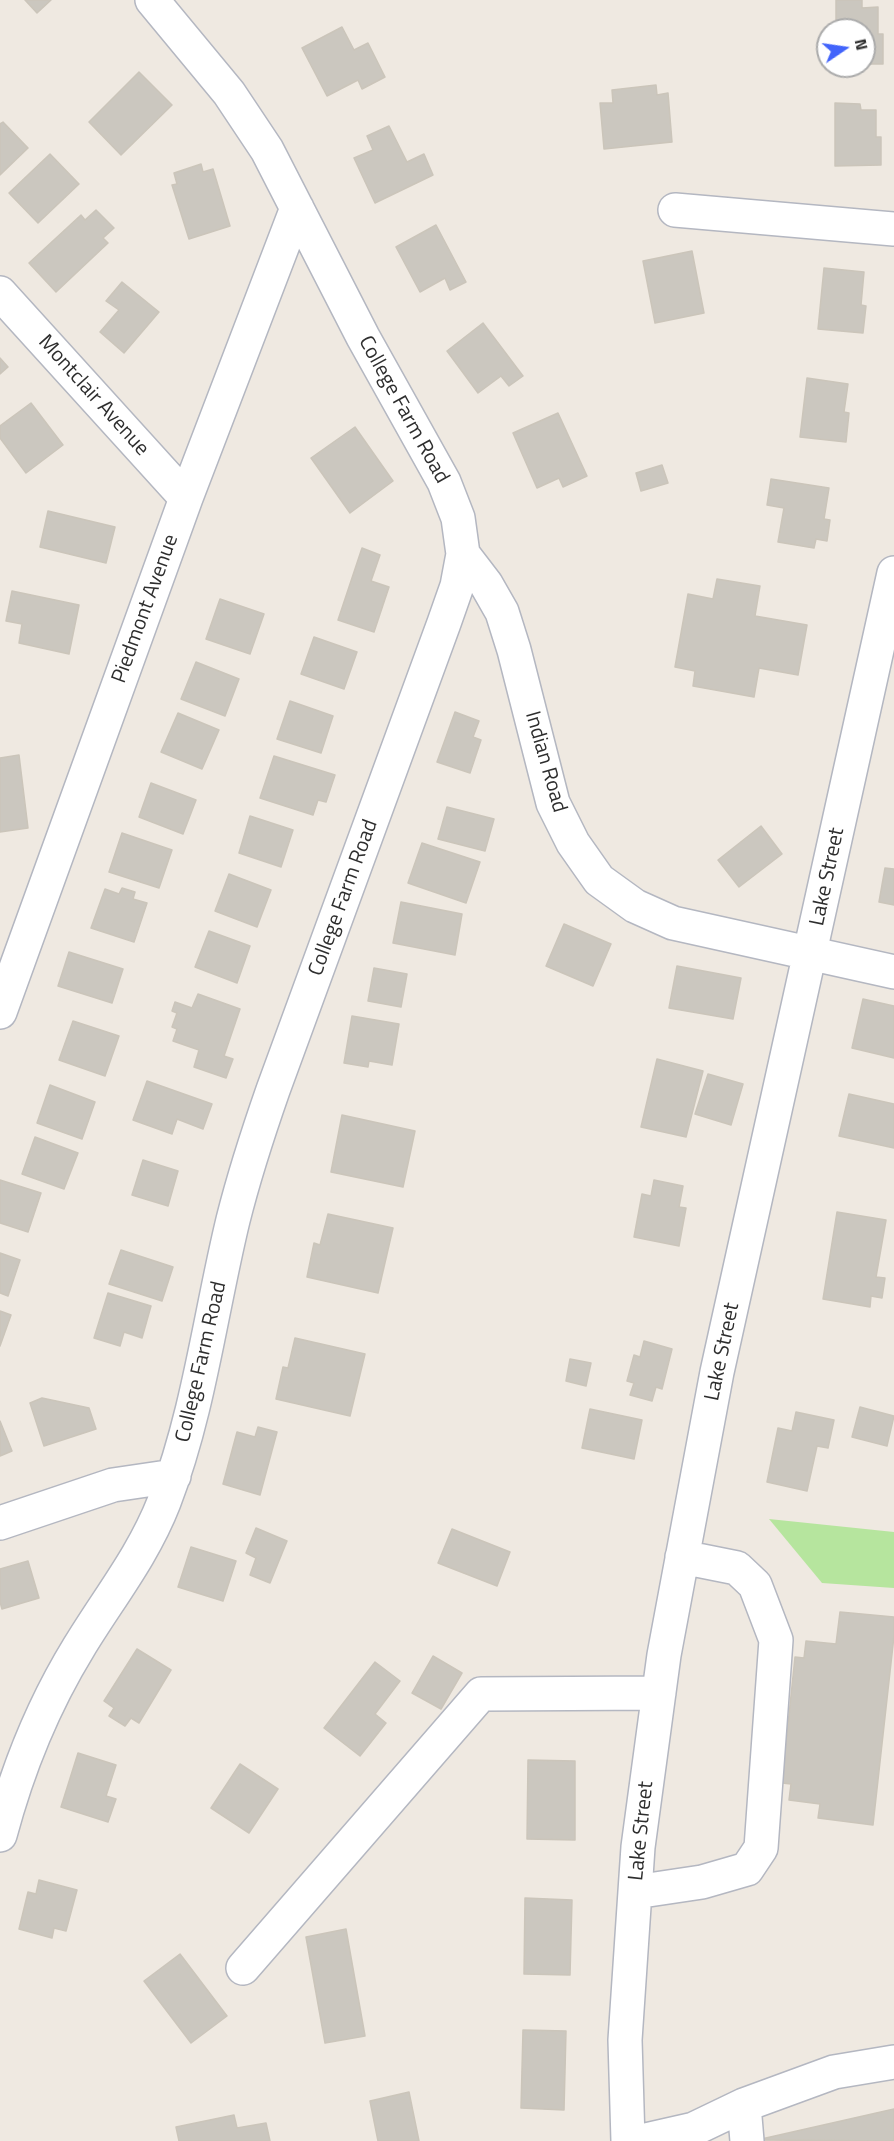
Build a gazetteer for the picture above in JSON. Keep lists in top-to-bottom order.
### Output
{
  "streets": {
    "street": [
      "Montclair Avenue",
      "College Farm Road",
      "Piedmont Avenue",
      "Indian Road",
      "Lake Street"
    ]
  },
  "crossings": [
    ["Montclair Avenue", "Piedmont Avenue"],
    ["College Farm Road", "Piedmont Avenue"],
    ["College Farm Road", "Indian Road"],
    ["Indian Road", "Lake Street"]
  ],
  "north": "right"
}
